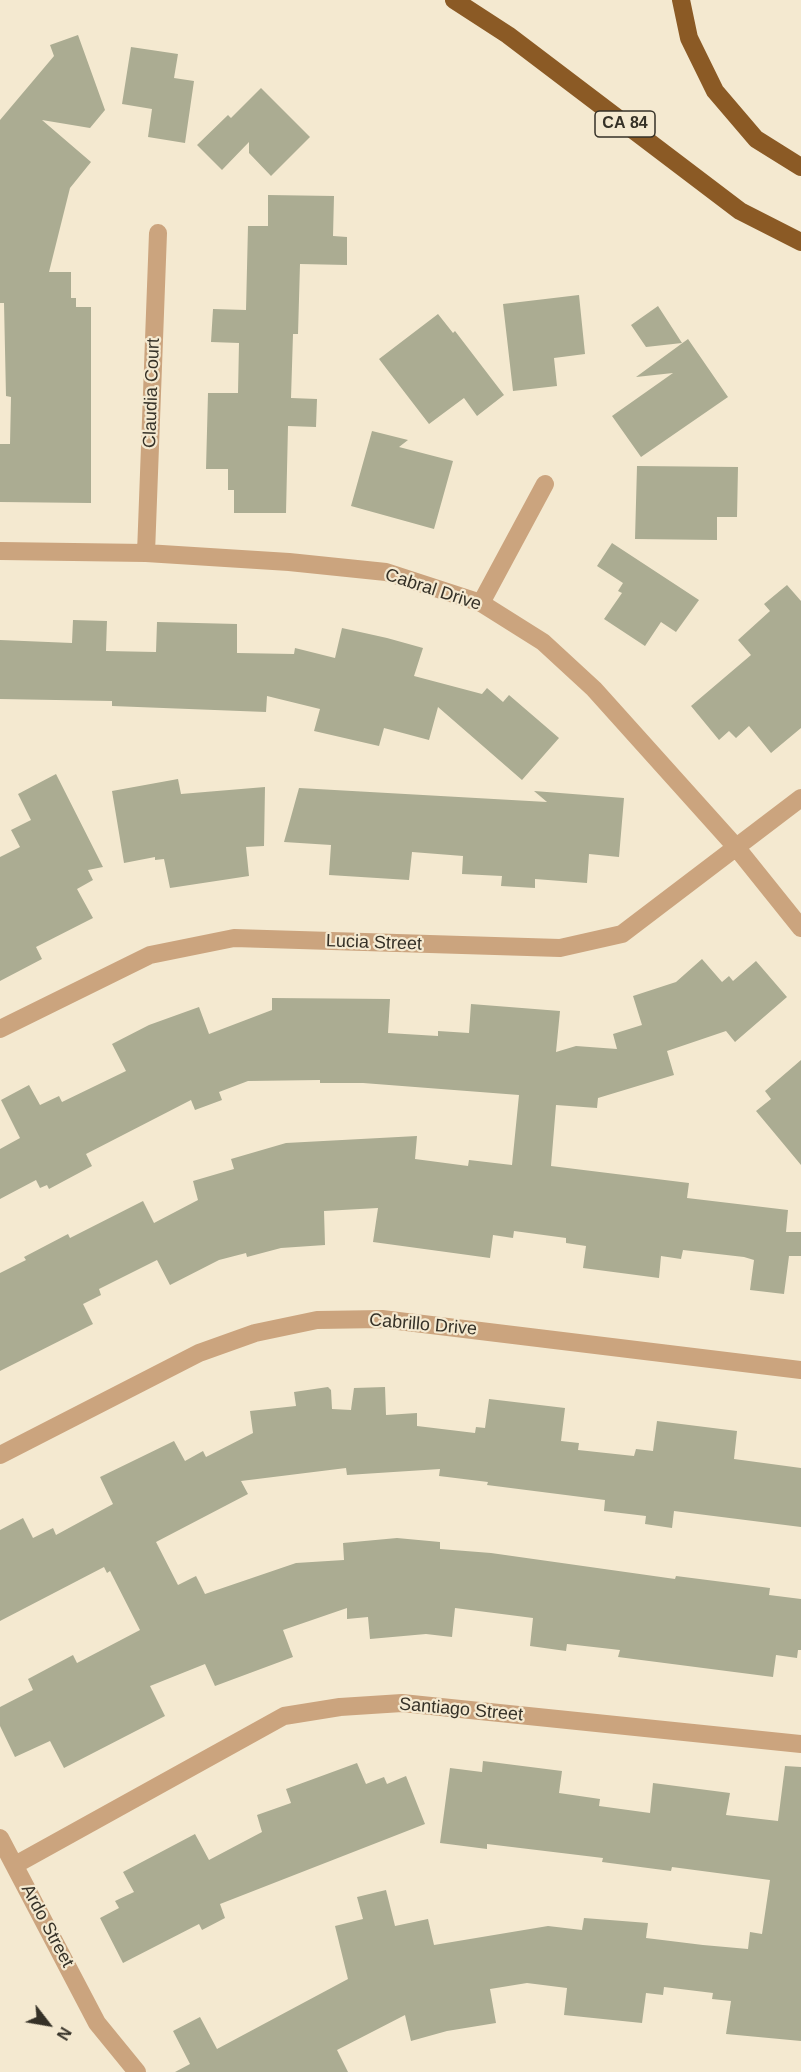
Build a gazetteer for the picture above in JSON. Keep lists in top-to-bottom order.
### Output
{
  "streets": {
    "highway": ["CA 84"],
    "street": [
      "Claudia Court",
      "Cabral Drive",
      "Lucia Street",
      "Cabrillo Drive",
      "Santiago Street",
      "Ardo Street"
    ]
  },
  "crossings": [
    ["Claudia Court", "Cabral Drive"],
    ["Cabral Drive", "Lucia Street"],
    ["Santiago Street", "Ardo Street"]
  ],
  "north": "bottom right"
}
